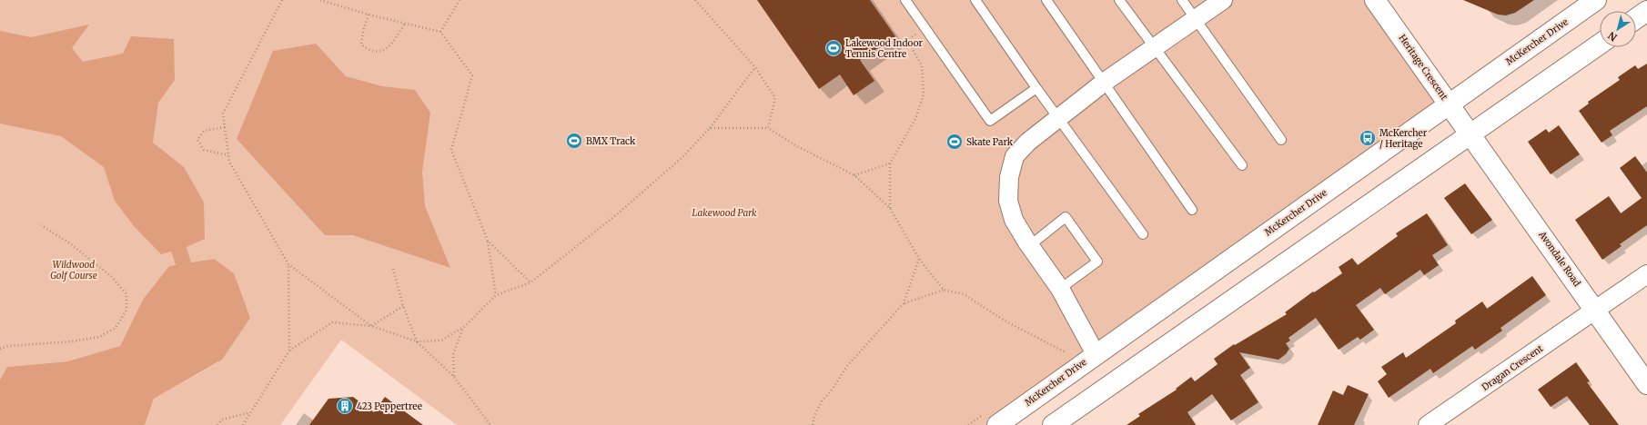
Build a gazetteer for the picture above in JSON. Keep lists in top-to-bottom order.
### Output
{
  "streets": {
    "main road": ["McKercher Drive", "Heritage Crescent", "Avondale Road"],
    "street": ["Dragan Crescent"]
  },
  "crossings": [
    ["McKercher Drive", "Heritage Crescent"],
    ["Heritage Crescent", "Avondale Road"],
    ["Avondale Road", "Dragan Crescent"]
  ],
  "parks": ["Lakewood Park", "Wildwood Golf Course"],
  "places": {
    "sports": ["Lakewood Indoor Tennis Centre", "BMX Track", "Skate Park"],
    "bus stop": ["McKercher / Heritage"],
    "building": ["423 Peppertree"]
  },
  "north": "bottom left"
}
